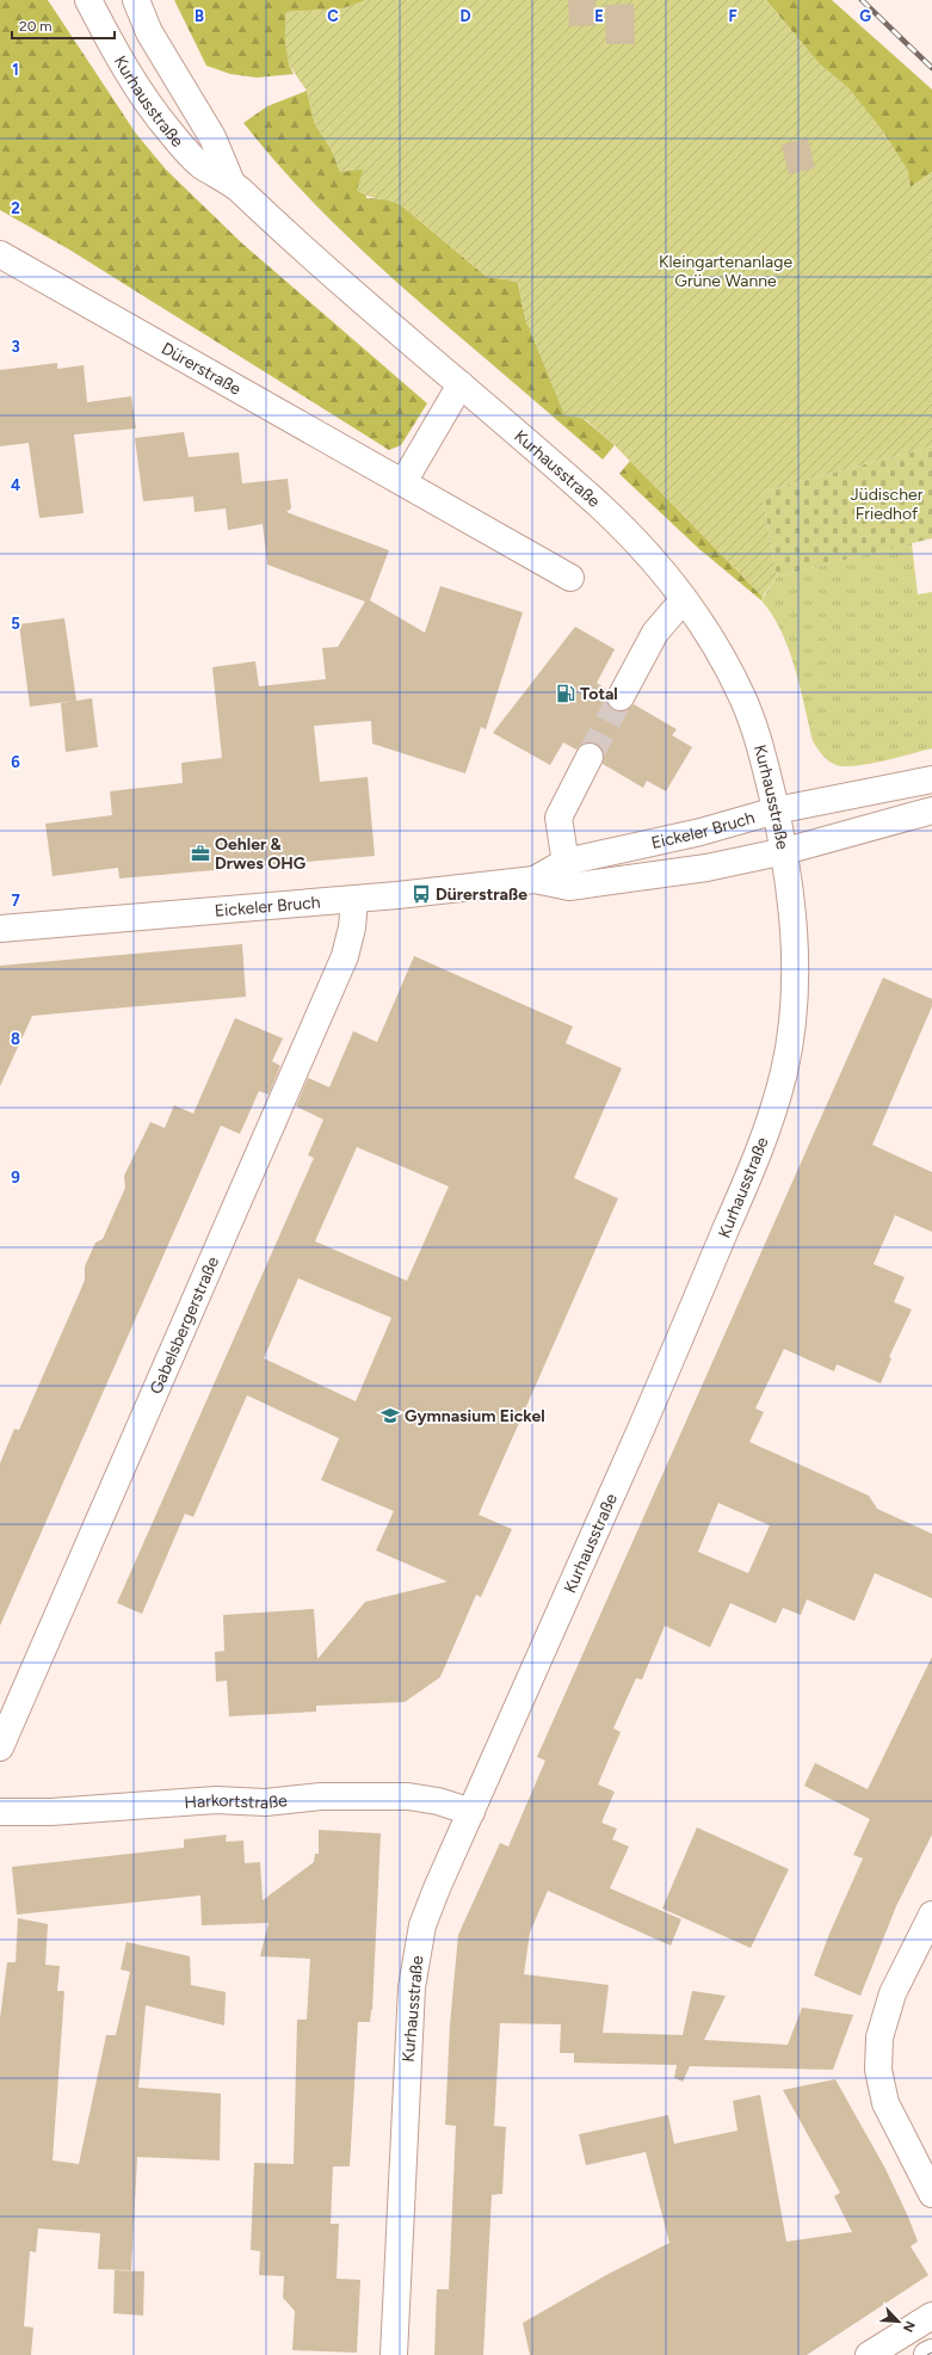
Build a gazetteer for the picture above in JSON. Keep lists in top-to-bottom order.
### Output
{
  "streets": {
    "street": [
      "Kurhausstraße",
      "Dürerstraße",
      "Eickeler Bruch",
      "Gabelsbergerstraße",
      "Harkortstraße"
    ]
  },
  "crossings": [
    ["Kurhausstraße", "Eickeler Bruch"],
    ["Kurhausstraße", "Harkortstraße"],
    ["Eickeler Bruch", "Gabelsbergerstraße"]
  ],
  "parks": ["Kleingartenanlage Grüne Wanne", "Jüdischer Friedhof"],
  "places": {
    "fuel station": ["Total"],
    "office": ["Oehler & Drwes OHG"],
    "bus stop": ["Dürerstraße"],
    "school or university": ["Gymnasium Eickel"]
  },
  "scale_bar": "20 m",
  "north": "bottom right",
  "grid": {
    "columns": [
      "B",
      "C",
      "D",
      "E",
      "F",
      "G"
    ],
    "rows": [
      "1",
      "2",
      "3",
      "4",
      "5",
      "6",
      "7",
      "8",
      "9"
    ]
  }
}
